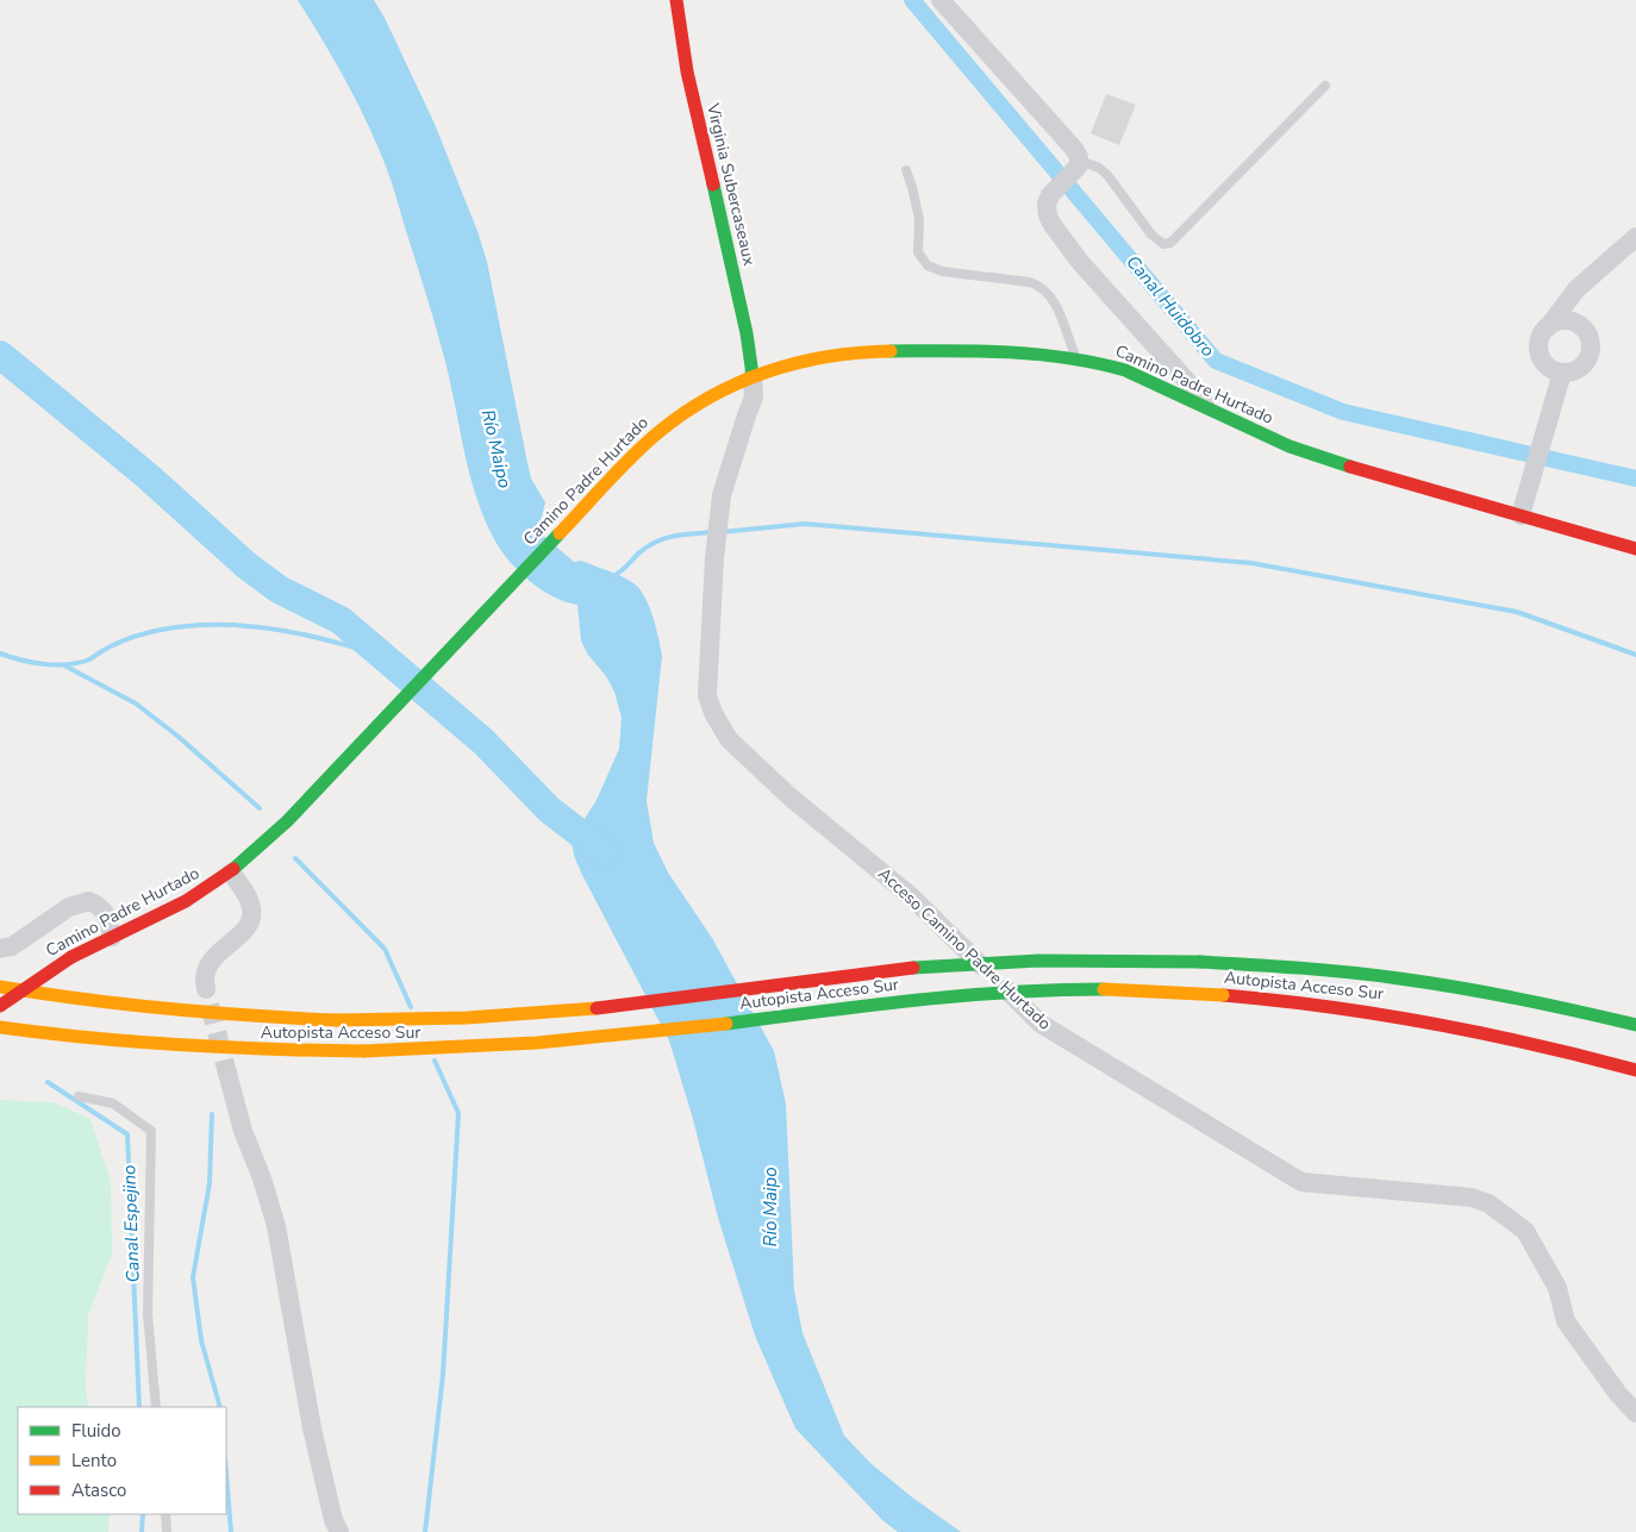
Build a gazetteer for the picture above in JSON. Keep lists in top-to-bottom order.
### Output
{
  "streets": {
    "main road": ["Virginia Subercaseaux", "Camino Padre Hurtado", "Autopista Acceso Sur"],
    "street": ["Acceso Camino Padre Hurtado"]
  },
  "crossings": [
    ["Virginia Subercaseaux", "Camino Padre Hurtado"],
    ["Virginia Subercaseaux", "Acceso Camino Padre Hurtado"],
    ["Camino Padre Hurtado", "Acceso Camino Padre Hurtado"]
  ],
  "water": ["Canal Huidobro", "Río Maipo", "Canal Espejino"],
  "legend": ["Fluido", "Lento", "Atasco"]
}
